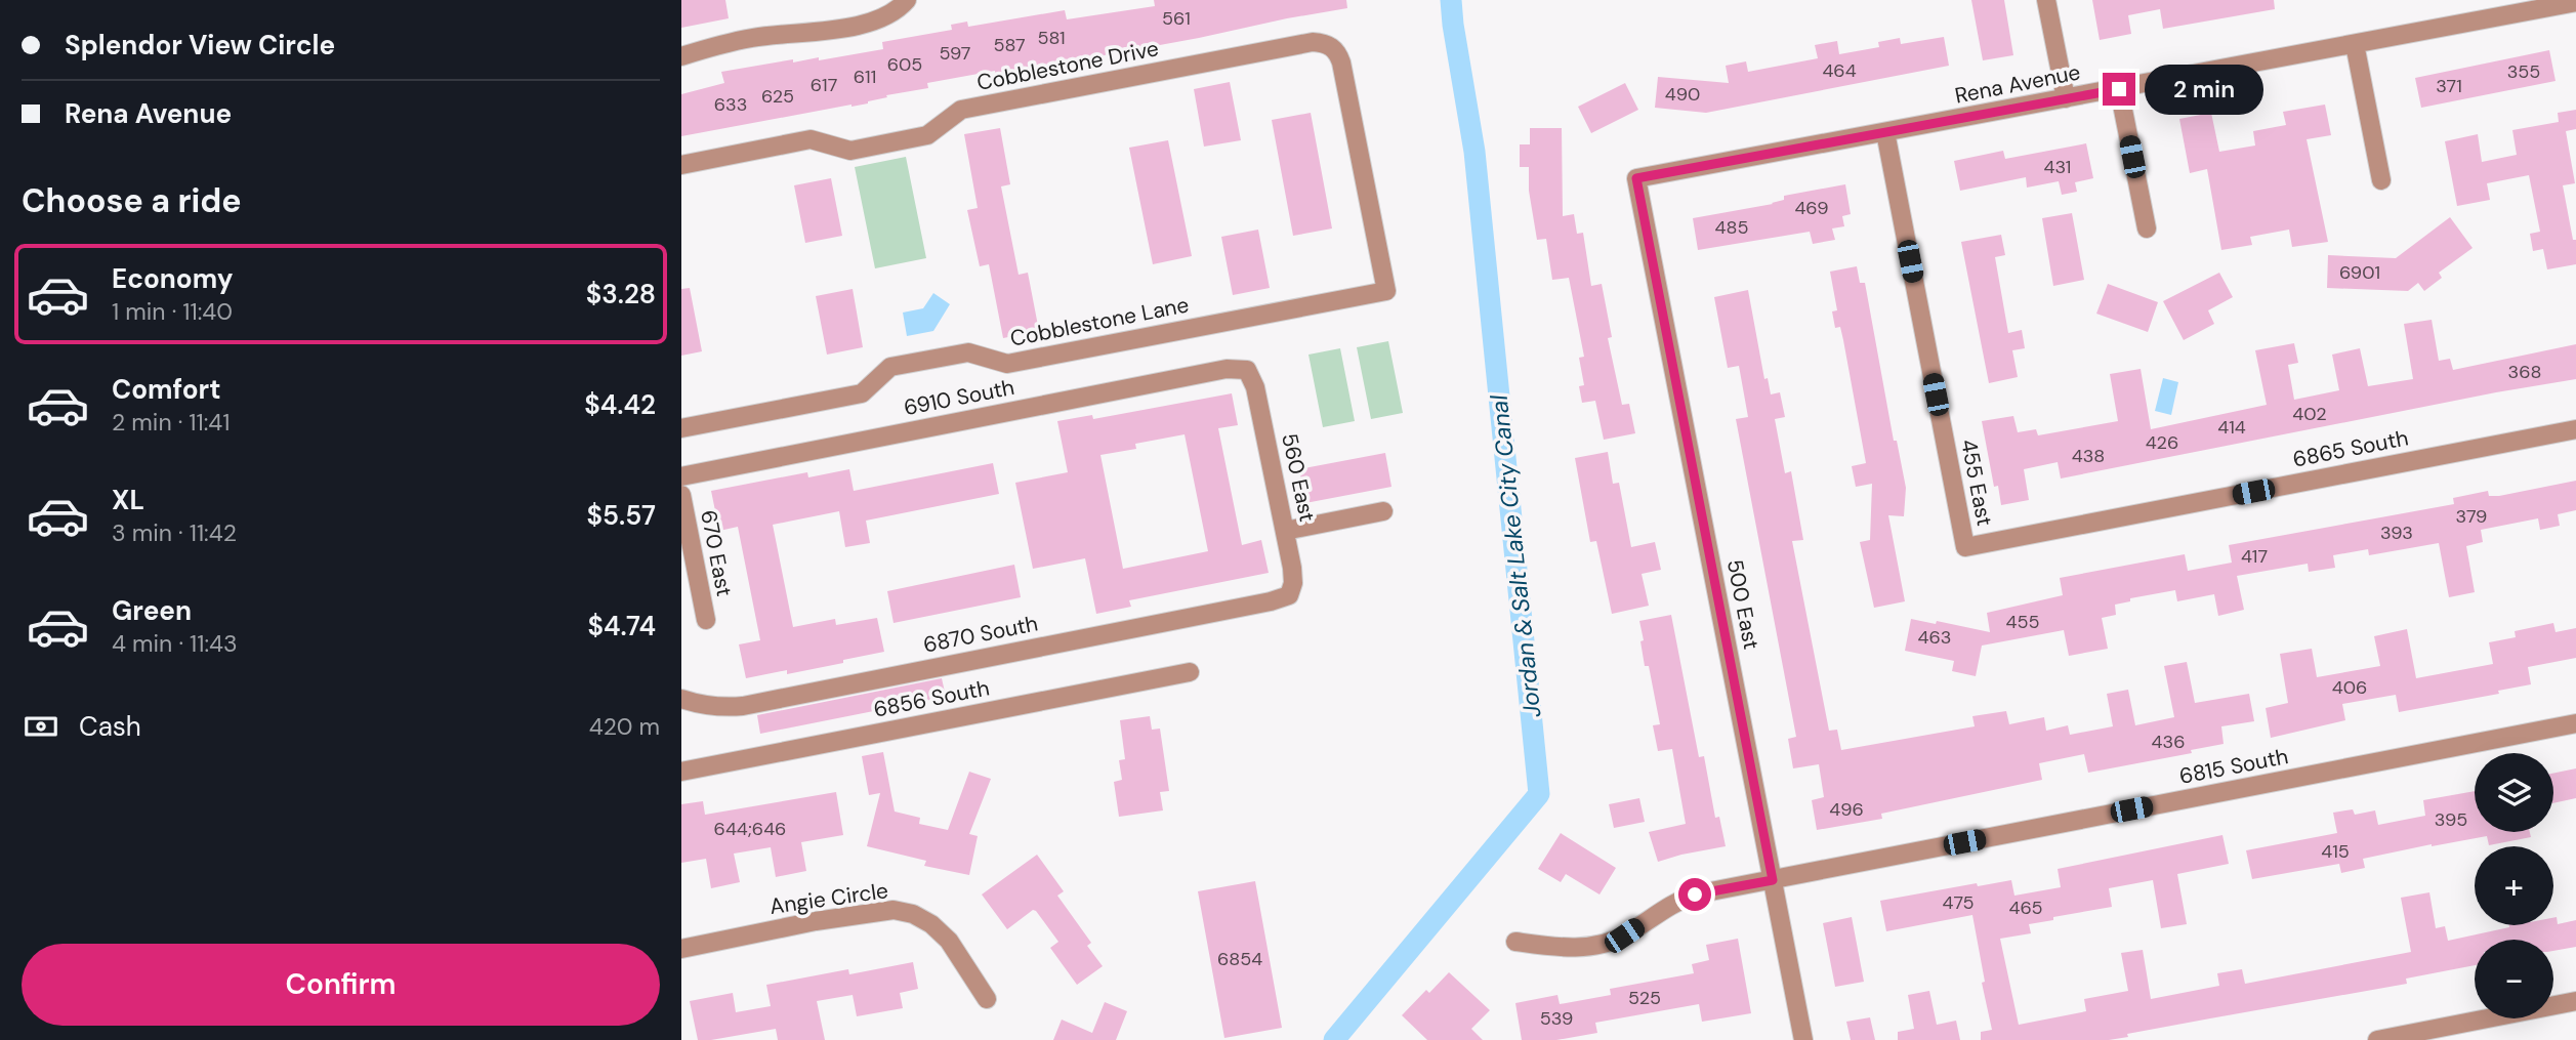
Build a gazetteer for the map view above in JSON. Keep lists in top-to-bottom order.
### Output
{
  "streets": {
    "street": [
      "Cobblestone Drive",
      "Rena Avenue",
      "Cobblestone Lane",
      "6910 South",
      "6865 South",
      "560 East",
      "455 East",
      "670 East",
      "500 East",
      "6870 South",
      "6856 South",
      "6815 South",
      "Angie Circle"
    ]
  },
  "crossings": [
    ["Cobblestone Drive", "Cobblestone Lane"],
    ["Rena Avenue", "455 East"],
    ["Rena Avenue", "500 East"],
    ["6910 South", "560 East"],
    ["6865 South", "455 East"],
    ["560 East", "6870 South"],
    ["500 East", "6815 South"]
  ],
  "water": ["Jordan & Salt Lake City Canal"],
  "house_numbers": [
    "561",
    "581",
    "587",
    "597",
    "605",
    "464",
    "355",
    "611",
    "617",
    "371",
    "490",
    "625",
    "633",
    "431",
    "469",
    "485",
    "6901",
    "368",
    "402",
    "414",
    "426",
    "438",
    "379",
    "393",
    "417",
    "455",
    "463",
    "406",
    "436",
    "496",
    "395",
    "644;646",
    "415",
    "475",
    "465",
    "6854",
    "525",
    "539"
  ],
  "page": {
    "banner": ["Splendor View Circle", "Rena Avenue"],
    "bubble": "2 min",
    "heading": "Choose a ride",
    "list": [
      {
        "name": "Economy",
        "note": "1 min · 11:40",
        "value": "$3.28"
      },
      {
        "name": "Comfort",
        "note": "2 min · 11:41",
        "value": "$4.42"
      },
      {
        "name": "XL",
        "note": "3 min · 11:42",
        "value": "$5.57"
      },
      {
        "name": "Green",
        "note": "4 min · 11:43",
        "value": "$4.74"
      }
    ],
    "pay": ["Cash", "420 m"],
    "map_buttons": ["+", "−"],
    "buttons": "Confirm"
  }
}
